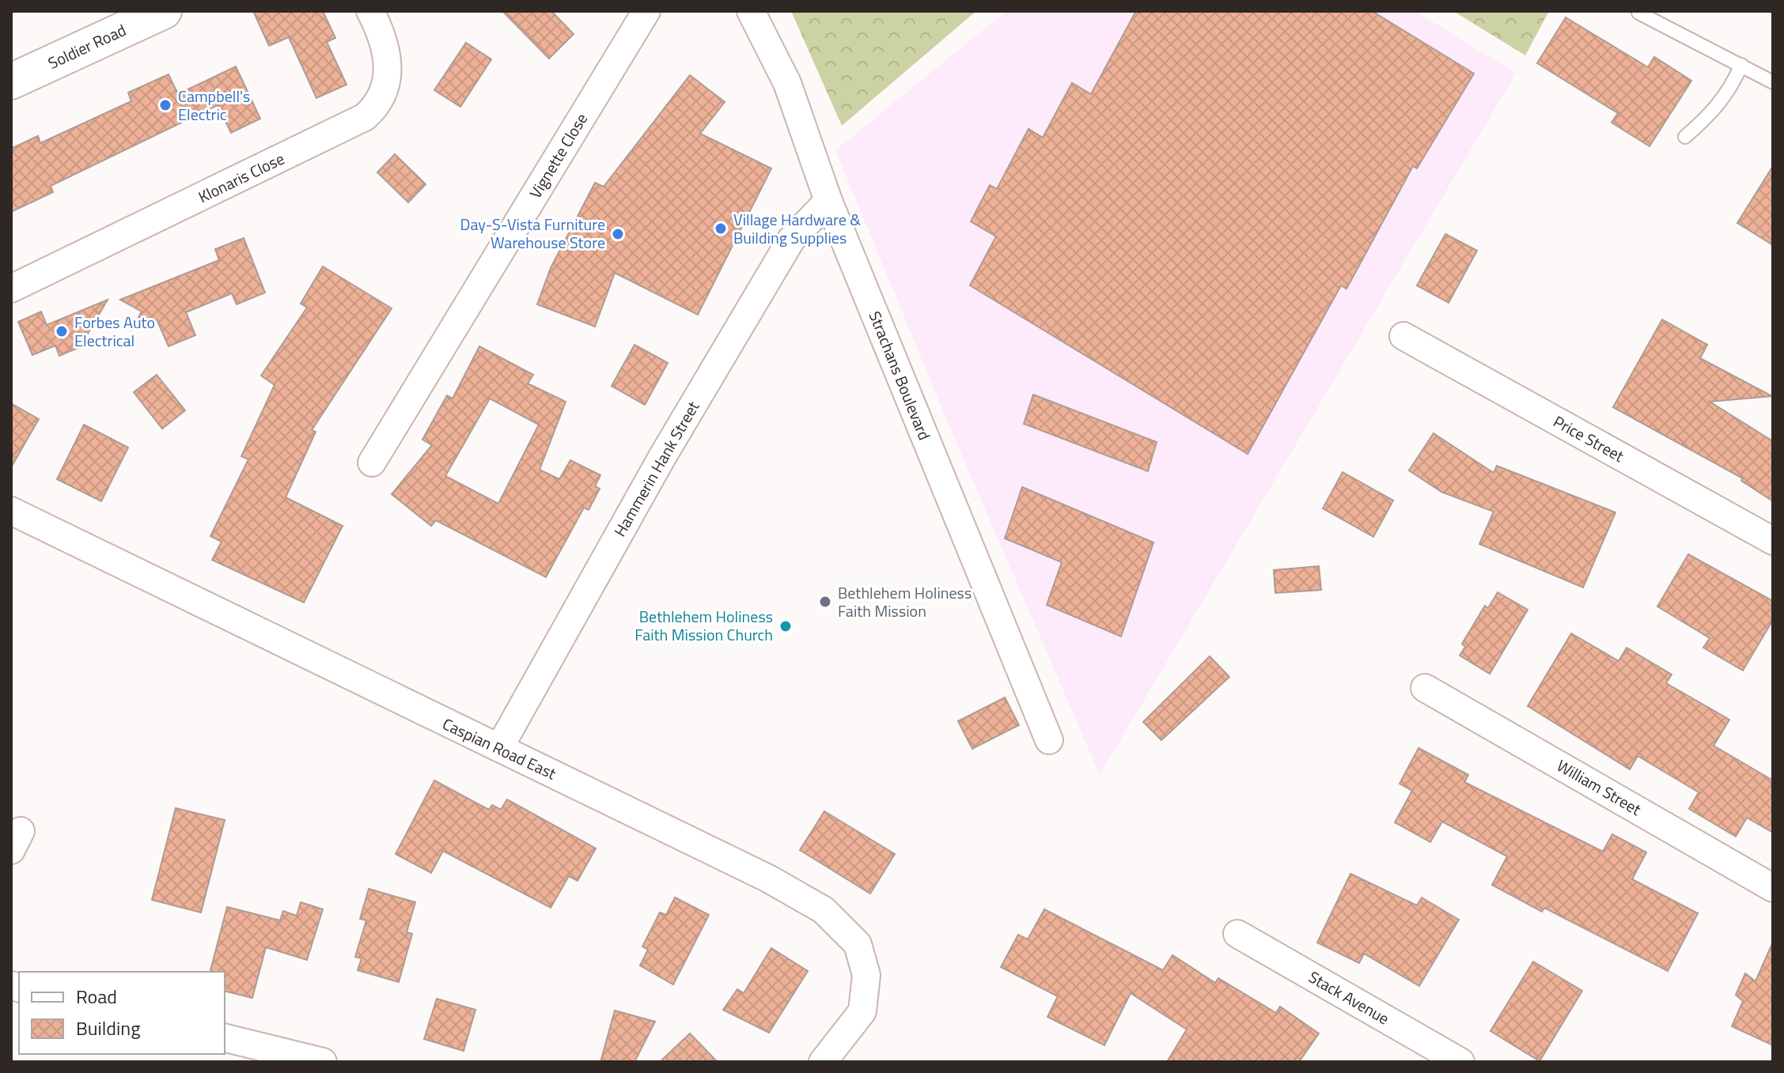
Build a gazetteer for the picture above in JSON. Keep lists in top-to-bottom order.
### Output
{
  "streets": {
    "main road": ["Soldier Road"],
    "street": [
      "Vignette Close",
      "Klonaris Close",
      "Strachans Boulevard",
      "Price Street",
      "Hammerin Hank Street",
      "Caspian Road East",
      "William Street",
      "Stack Avenue"
    ]
  },
  "crossings": [
    ["Strachans Boulevard", "Hammerin Hank Street"],
    ["Hammerin Hank Street", "Caspian Road East"]
  ],
  "places": [
    "Campbell's Electric",
    "Village Hardware & Building Supplies",
    "Day-S-Vista Furniture Warehouse Store",
    "Forbes Auto Electrical",
    "Bethlehem Holiness Faith Mission",
    "Bethlehem Holiness Faith Mission Church"
  ],
  "legend": ["Road", "Building"]
}
